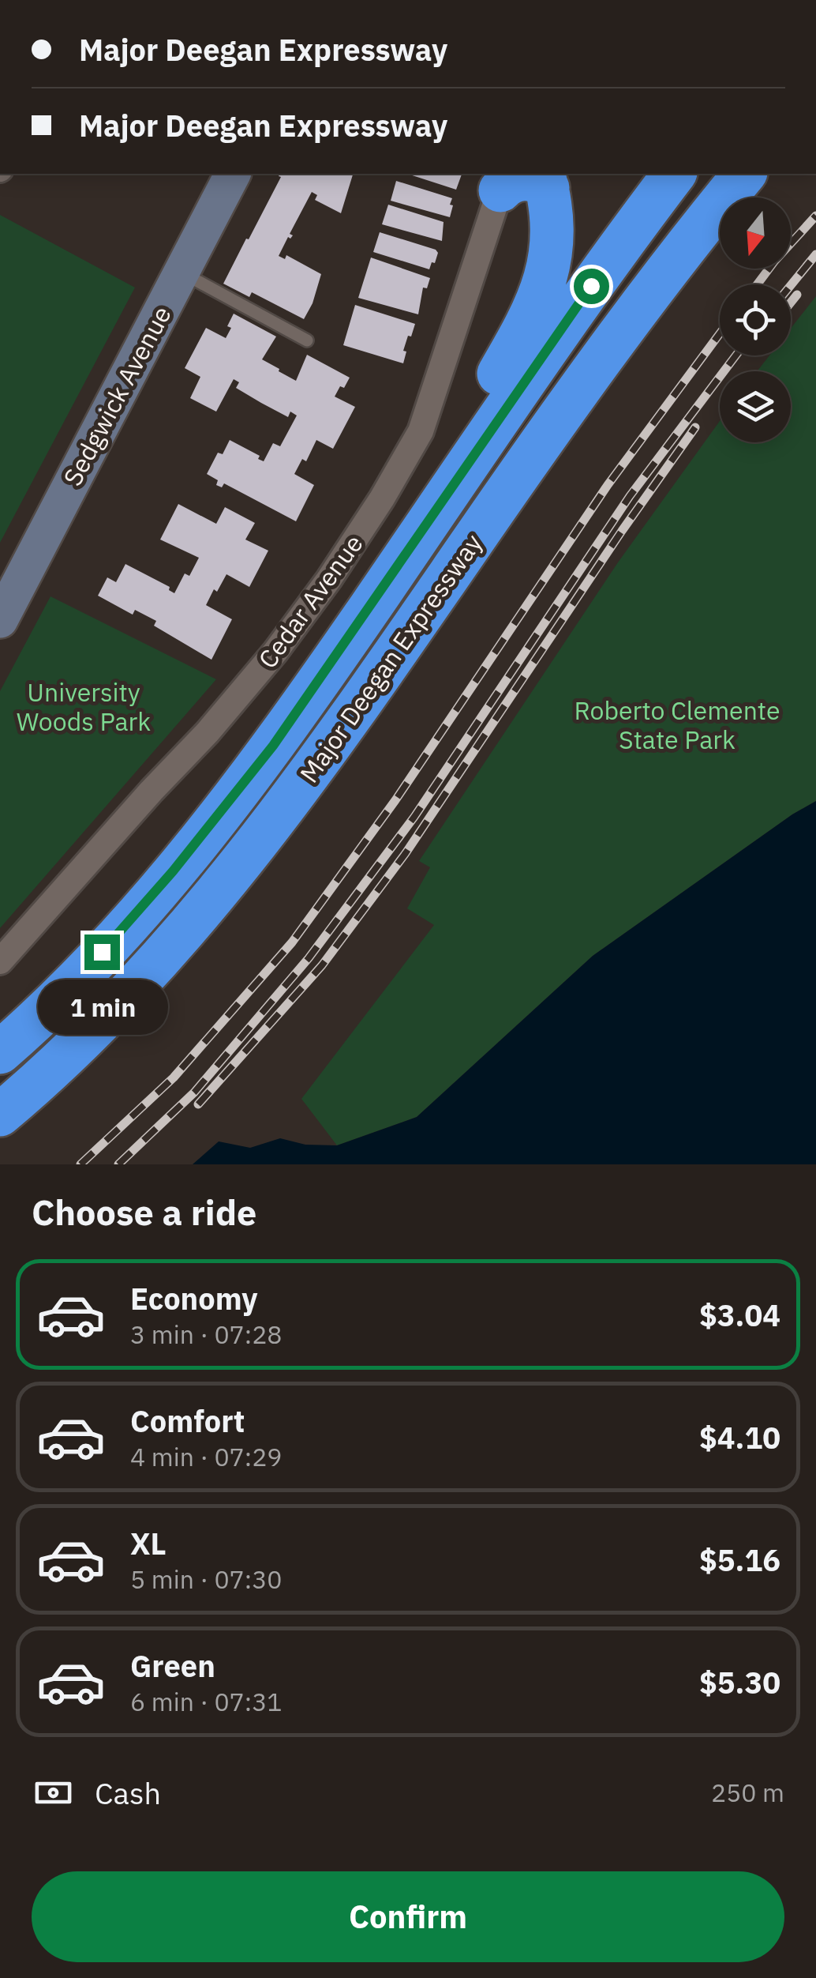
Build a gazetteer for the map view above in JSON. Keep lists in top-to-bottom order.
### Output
{
  "streets": {
    "highway": ["Major Deegan Expressway"],
    "main road": ["Sedgwick Avenue"],
    "street": ["Cedar Avenue"]
  },
  "parks": ["University Woods Park", "Roberto Clemente State Park"],
  "north": "bottom",
  "page": {
    "banner": ["Major Deegan Expressway", "Major Deegan Expressway"],
    "bubble": "1 min",
    "heading": "Choose a ride",
    "list": [
      {
        "name": "Economy",
        "note": "3 min · 07:28",
        "value": "$3.04"
      },
      {
        "name": "Comfort",
        "note": "4 min · 07:29",
        "value": "$4.10"
      },
      {
        "name": "XL",
        "note": "5 min · 07:30",
        "value": "$5.16"
      },
      {
        "name": "Green",
        "note": "6 min · 07:31",
        "value": "$5.30"
      }
    ],
    "pay": ["Cash", "250 m"],
    "buttons": "Confirm"
  }
}
